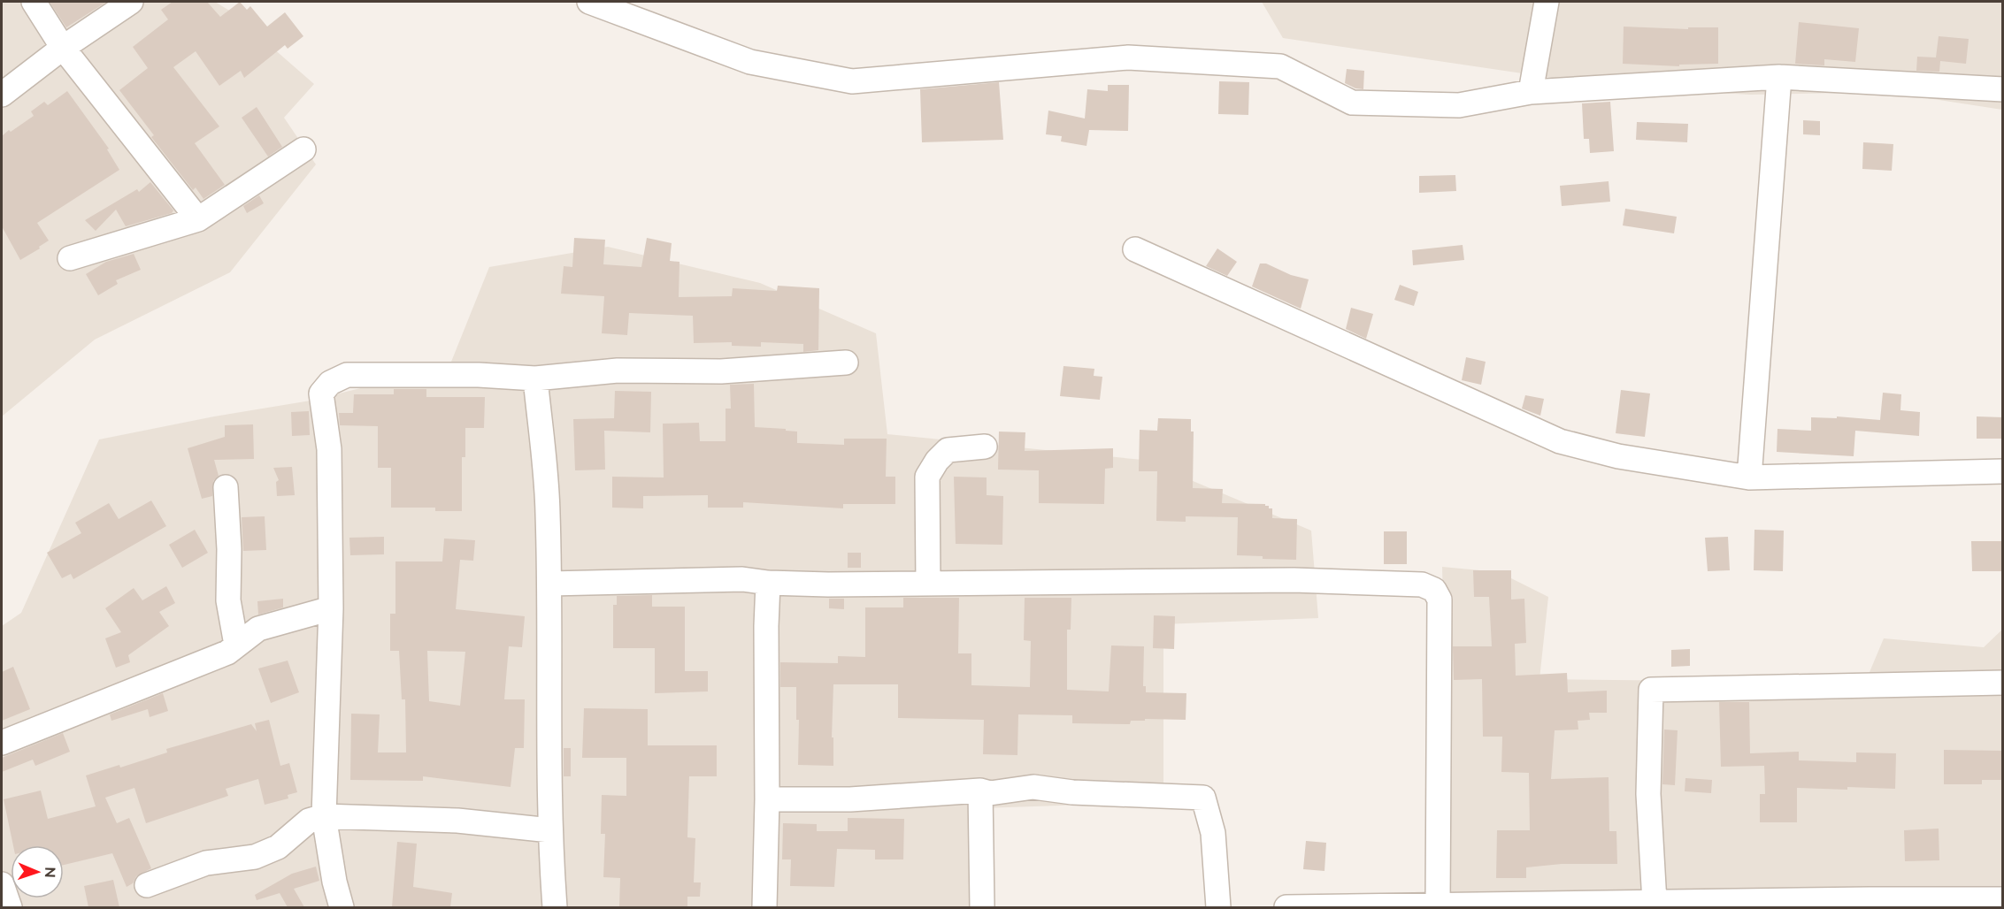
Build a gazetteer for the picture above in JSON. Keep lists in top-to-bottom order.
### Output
{
  "north": "right"
}
